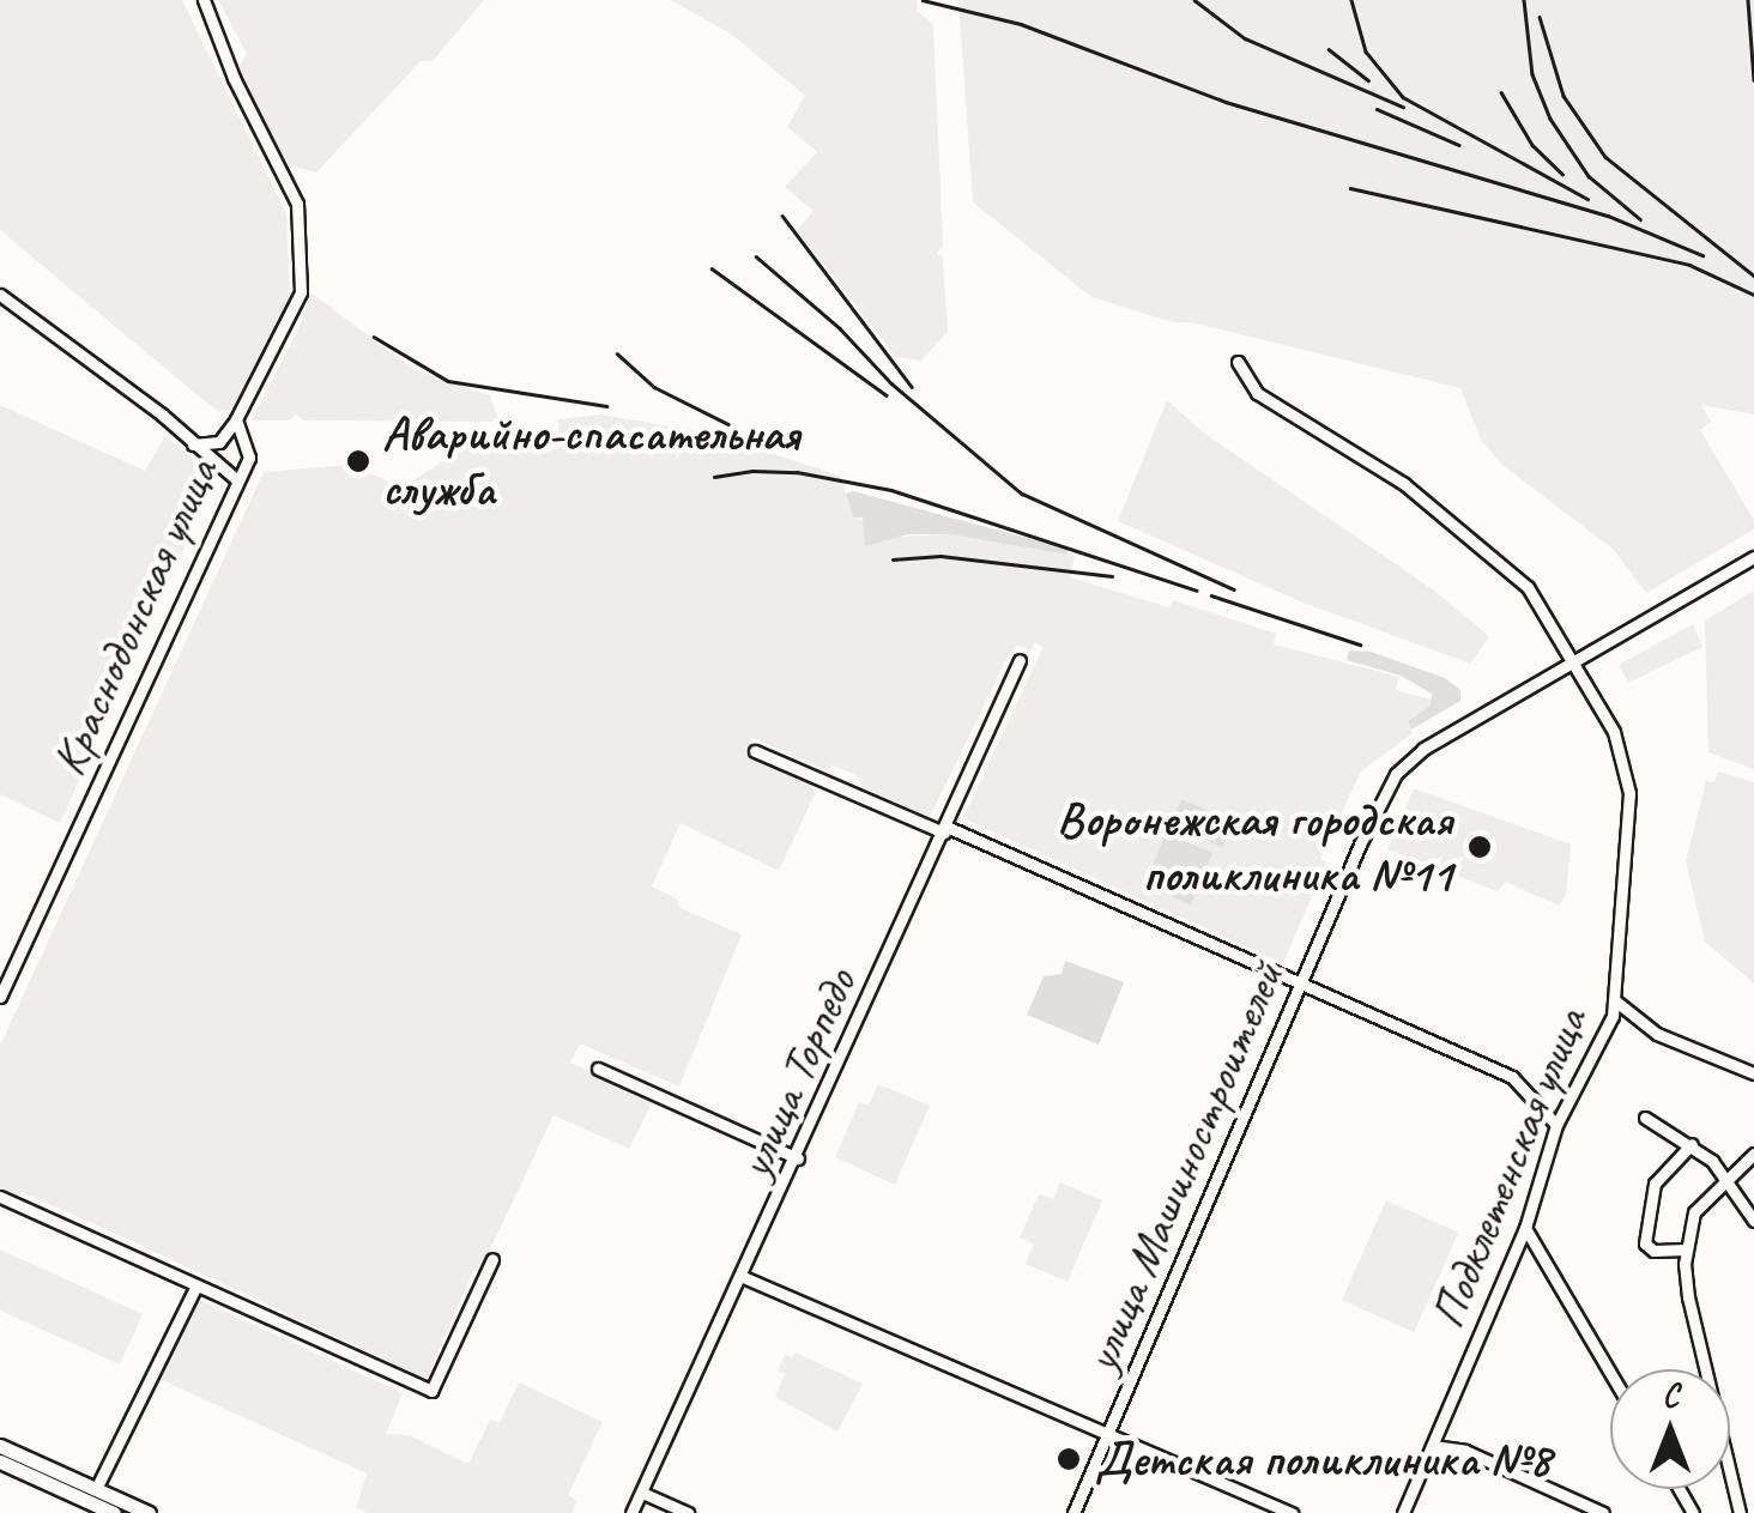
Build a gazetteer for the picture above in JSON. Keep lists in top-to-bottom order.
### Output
{
  "streets": {
    "street": [
      "Краснодонская улица",
      "улица Торпедо",
      "улица Машиностроителей",
      "Подклетенская улица"
    ]
  },
  "crossings": [
    ["улица Машиностроителей", "Подклетенская улица"]
  ],
  "places": ["Аварийно-спасательная служба", "Воронежская городская поликлиника №11", "Детская поликлиника №8"],
  "north": "top"
}
